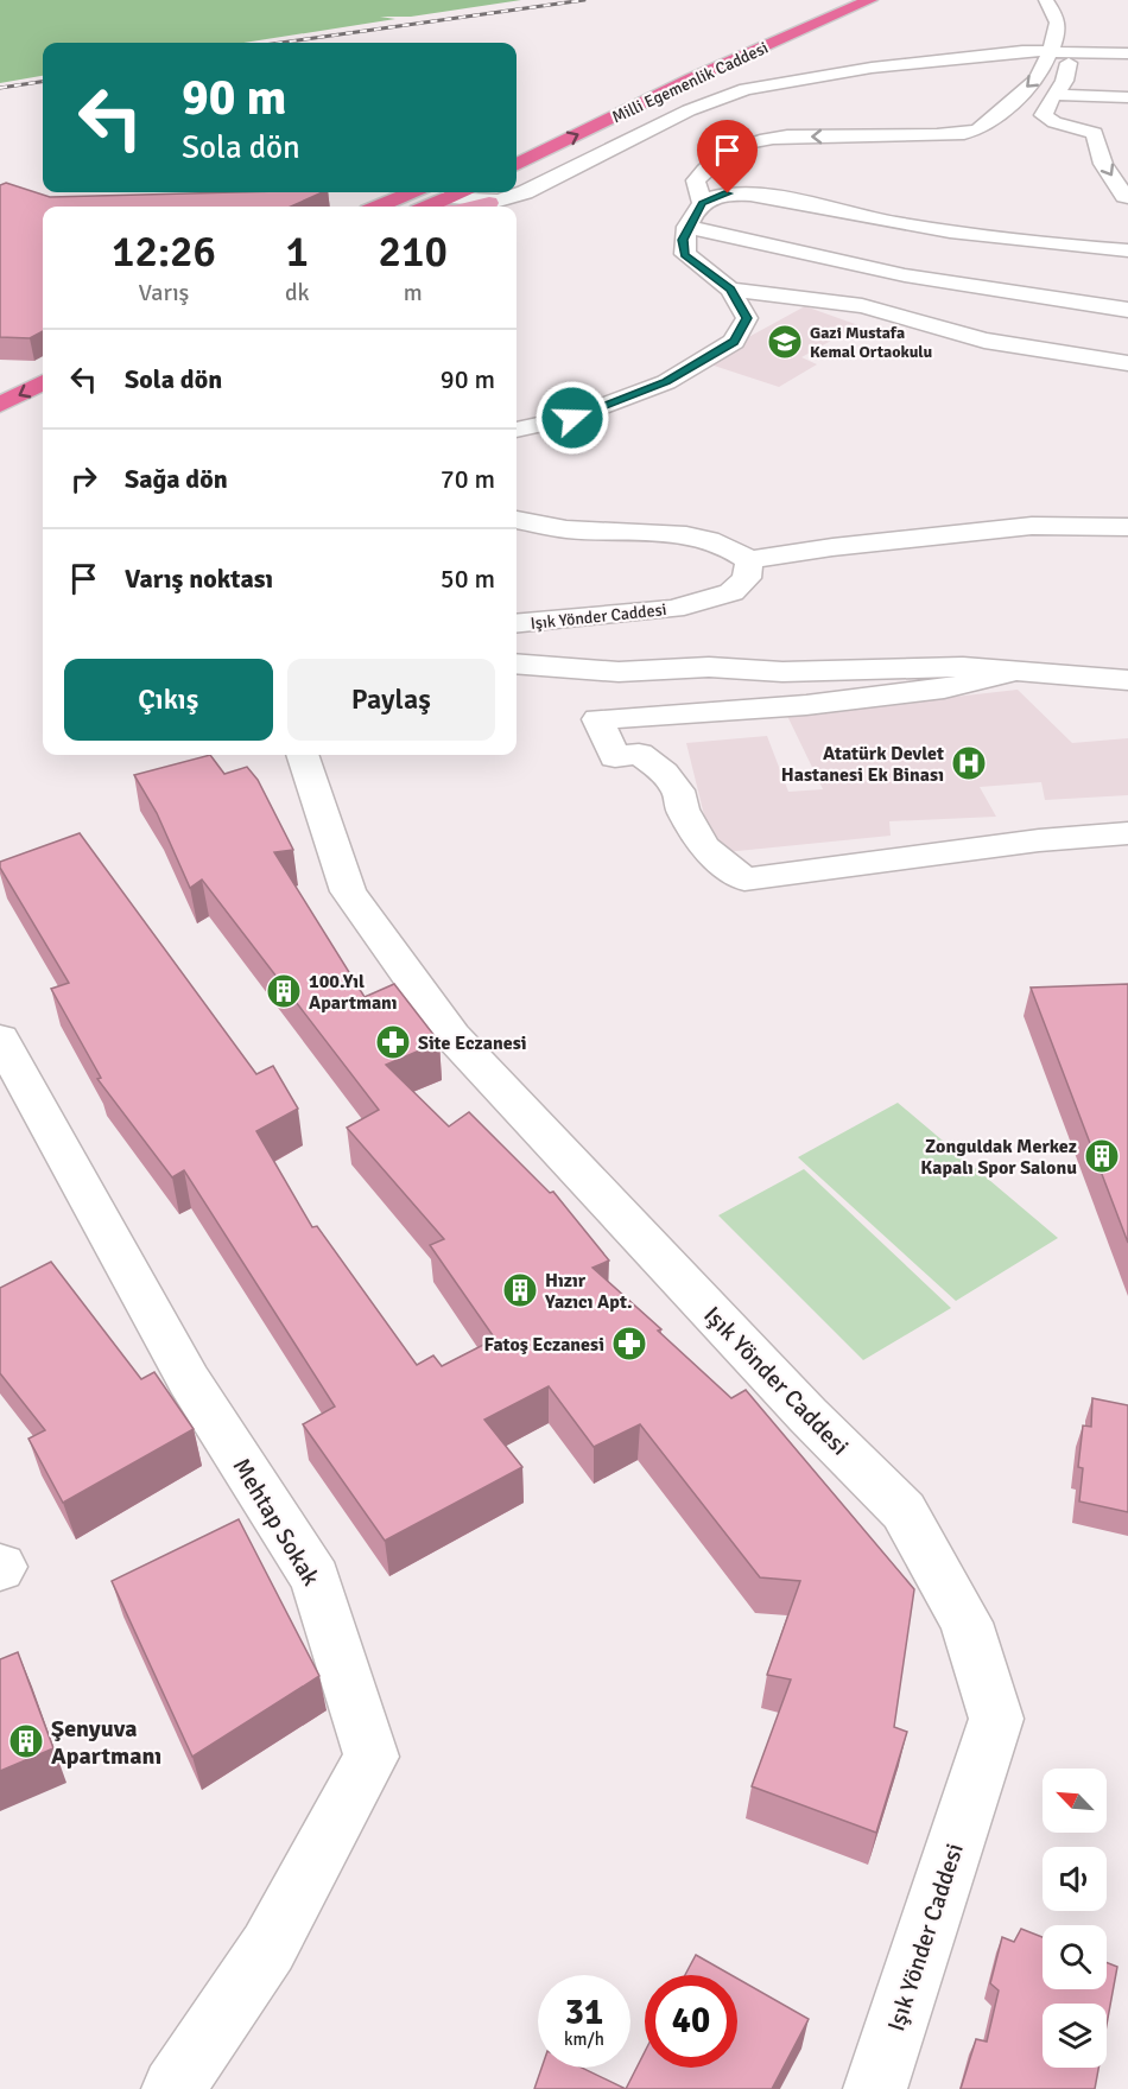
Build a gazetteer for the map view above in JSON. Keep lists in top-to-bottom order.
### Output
{
  "streets": {
    "highway": ["Milli Egemenlik Caddesi"],
    "street": ["Işık Yönder Caddesi", "Mehtap Sokak"]
  },
  "places": {
    "school or university": ["Gazi Mustafa Kemal Ortaokulu"],
    "hospital": ["Atatürk Devlet Hastanesi Ek Binası"],
    "building": [
      "100.Yıl Apartmanı",
      "Zonguldak Merkez Kapalı Spor Salonu",
      "Hızır Yazıcı Apt.",
      "Şenyuva Apartmanı"
    ],
    "pharmacy": ["Site Eczanesi", "Fatoş Eczanesi"]
  },
  "north": "top left",
  "page": {
    "turn": ["90 m", "Sola dön"],
    "eta": [
      "12:26",
      "Varış",
      "1",
      "dk",
      "210",
      "m"
    ],
    "list": [
      {
        "name": "Sola dön",
        "value": "90 m"
      },
      {
        "name": "Sağa dön",
        "value": "70 m"
      },
      {
        "name": "Varış noktası",
        "value": "50 m"
      }
    ],
    "buttons": ["Çıkış", "Paylaş"],
    "speed": "31 km/h",
    "limit": "40"
  }
}
